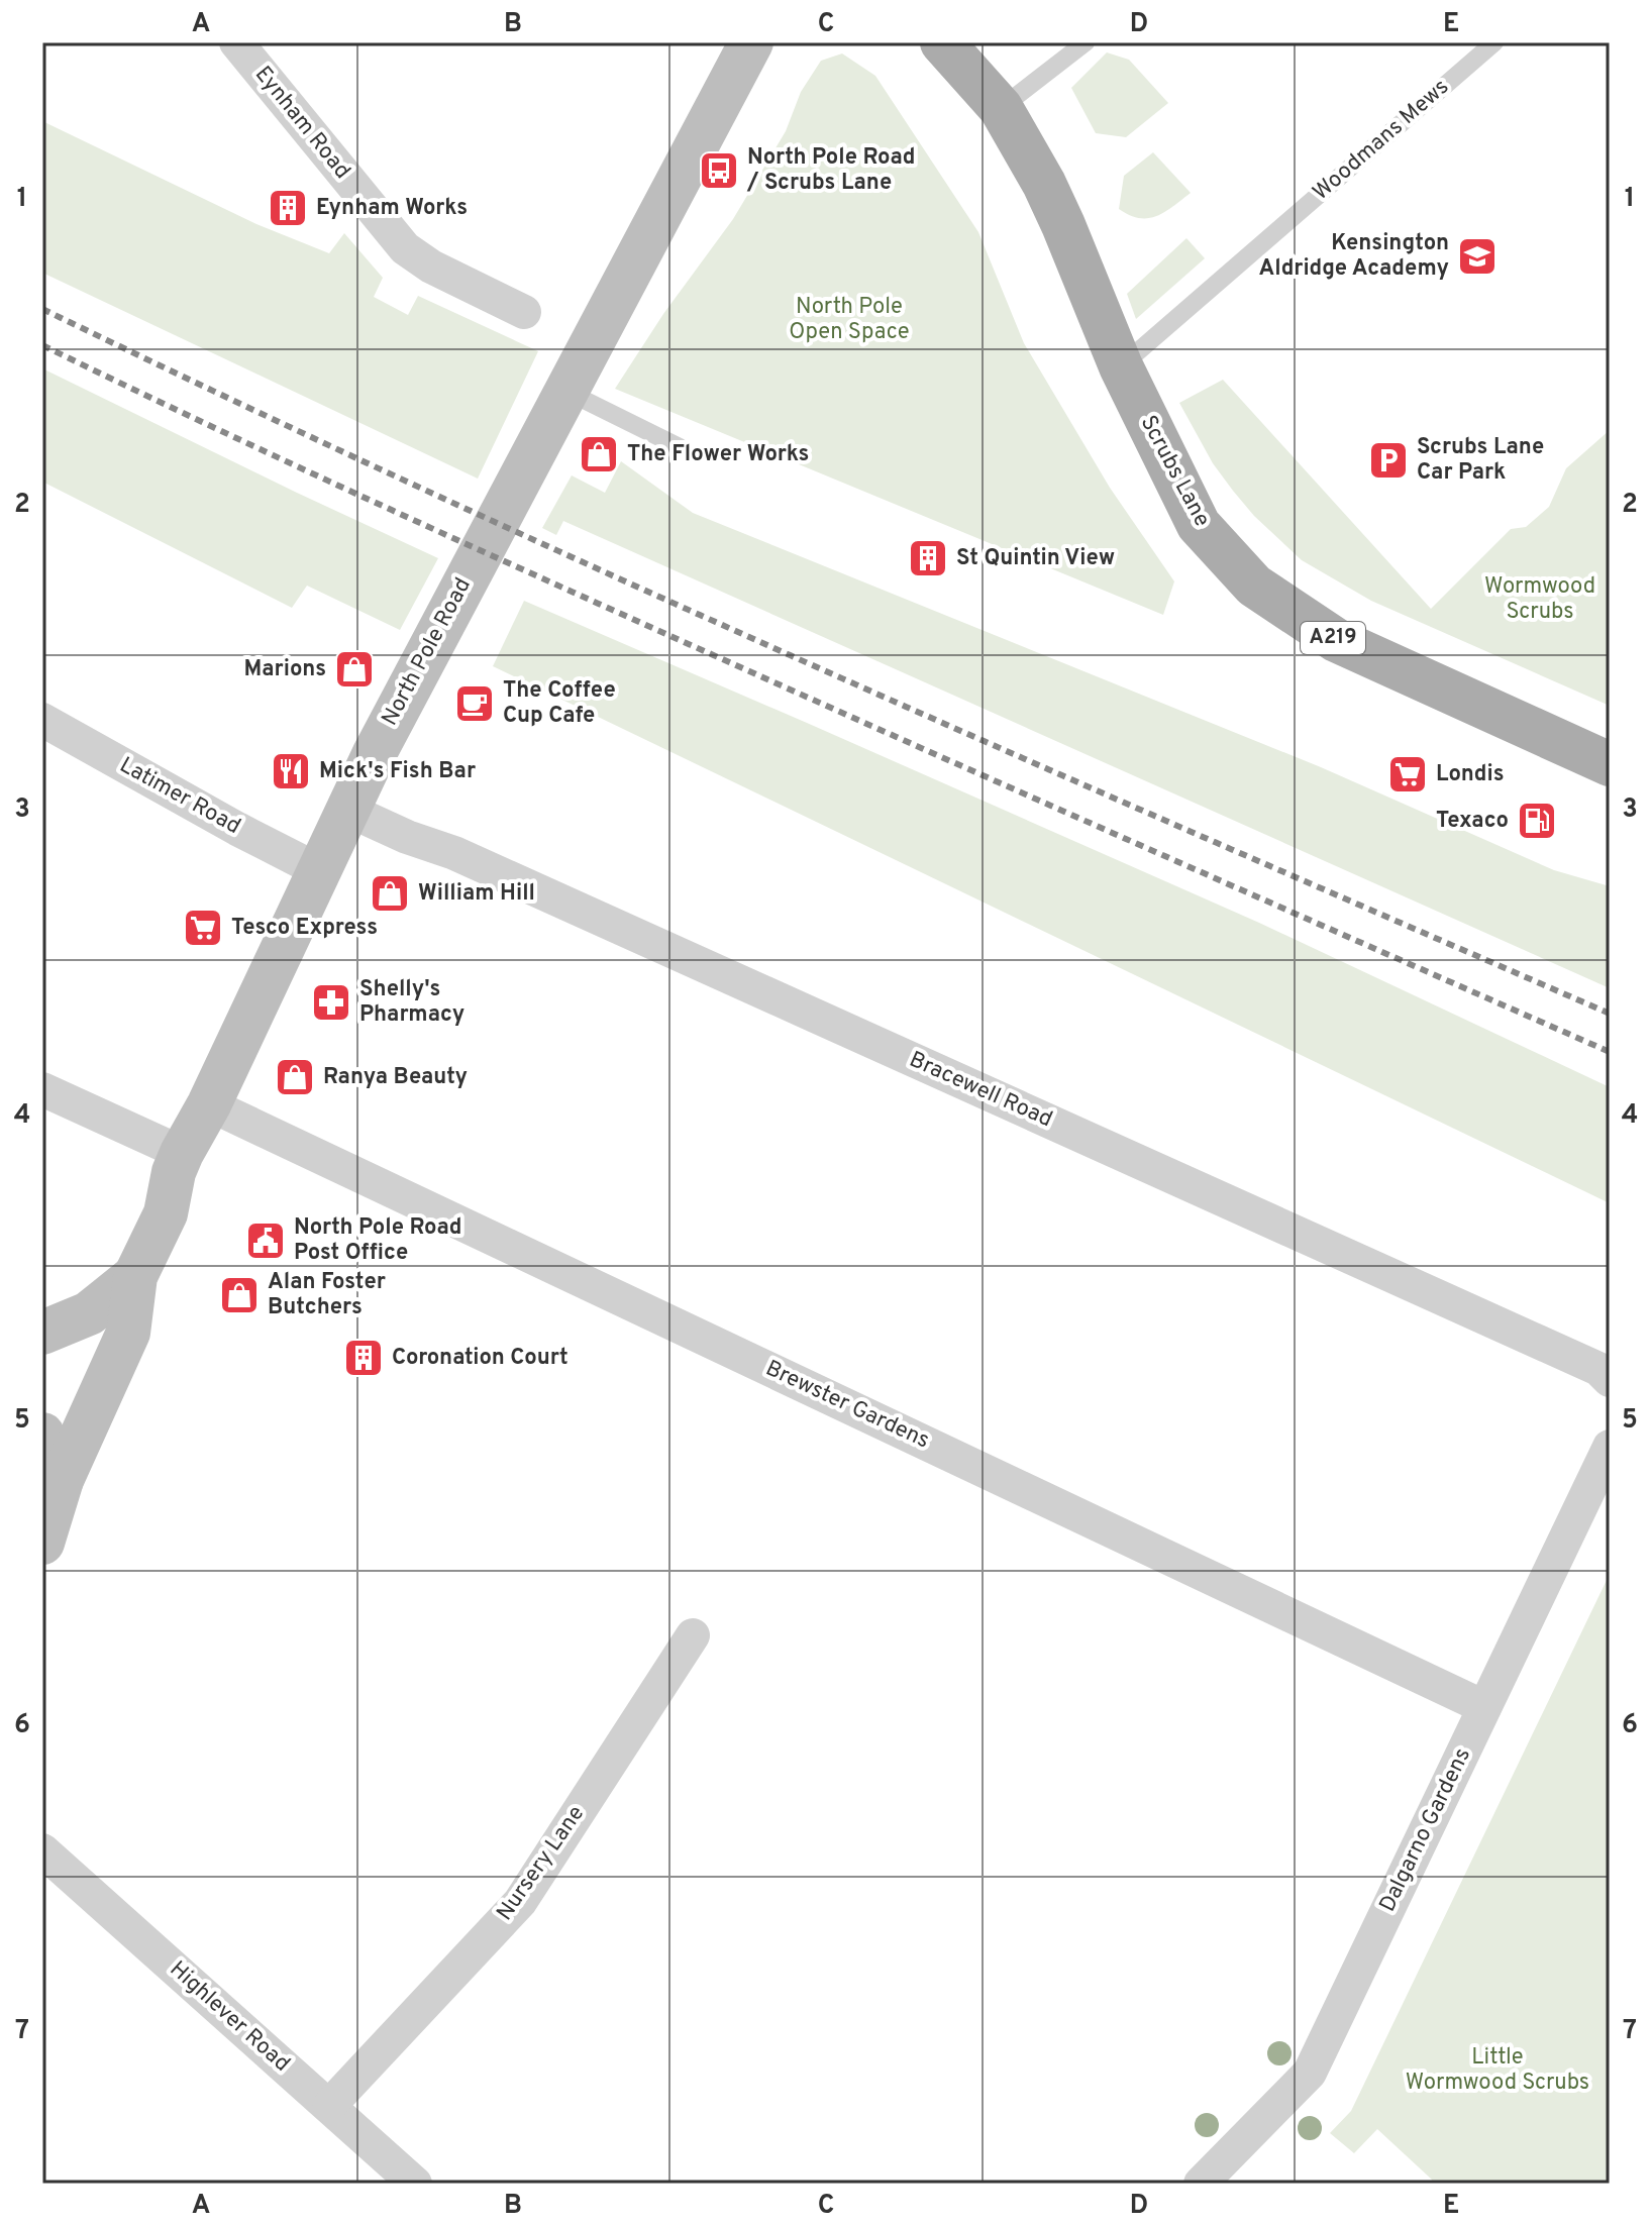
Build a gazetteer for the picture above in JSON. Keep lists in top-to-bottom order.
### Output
{
  "streets": {
    "main road": ["Scrubs Lane", "A219", "North Pole Road"],
    "street": [
      "Eynham Road",
      "Latimer Road",
      "Bracewell Road",
      "Brewster Gardens",
      "Dalgarno Gardens",
      "Nursery Lane",
      "Highlever Road"
    ],
    "lane": ["Woodmans Mews"]
  },
  "crossings": [
    ["Woodmans Mews", "Scrubs Lane"],
    ["North Pole Road", "Latimer Road"],
    ["North Pole Road", "Bracewell Road"],
    ["North Pole Road", "Brewster Gardens"],
    ["Brewster Gardens", "Dalgarno Gardens"],
    ["Nursery Lane", "Highlever Road"]
  ],
  "parks": ["North Pole Open Space", "Wormwood Scrubs", "Little Wormwood Scrubs"],
  "places": {
    "bus stop": ["North Pole Road / Scrubs Lane"],
    "building": ["Eynham Works", "St Quintin View", "Coronation Court"],
    "school or university": ["Kensington Aldridge Academy"],
    "shop": [
      "The Flower Works",
      "Marions",
      "William Hill",
      "Ranya Beauty",
      "Alan Foster Butchers"
    ],
    "parking": ["Scrubs Lane Car Park"],
    "cafe": ["The Coffee Cup Cafe"],
    "restaurant": ["Mick's Fish Bar"],
    "supermarket": ["Londis", "Tesco Express"],
    "fuel station": ["Texaco"],
    "pharmacy": ["Shelly's Pharmacy"],
    "public building": ["North Pole Road Post Office"]
  },
  "grid": {
    "columns": [
      "A",
      "B",
      "C",
      "D",
      "E"
    ],
    "rows": [
      "1",
      "2",
      "3",
      "4",
      "5",
      "6",
      "7"
    ]
  }
}
